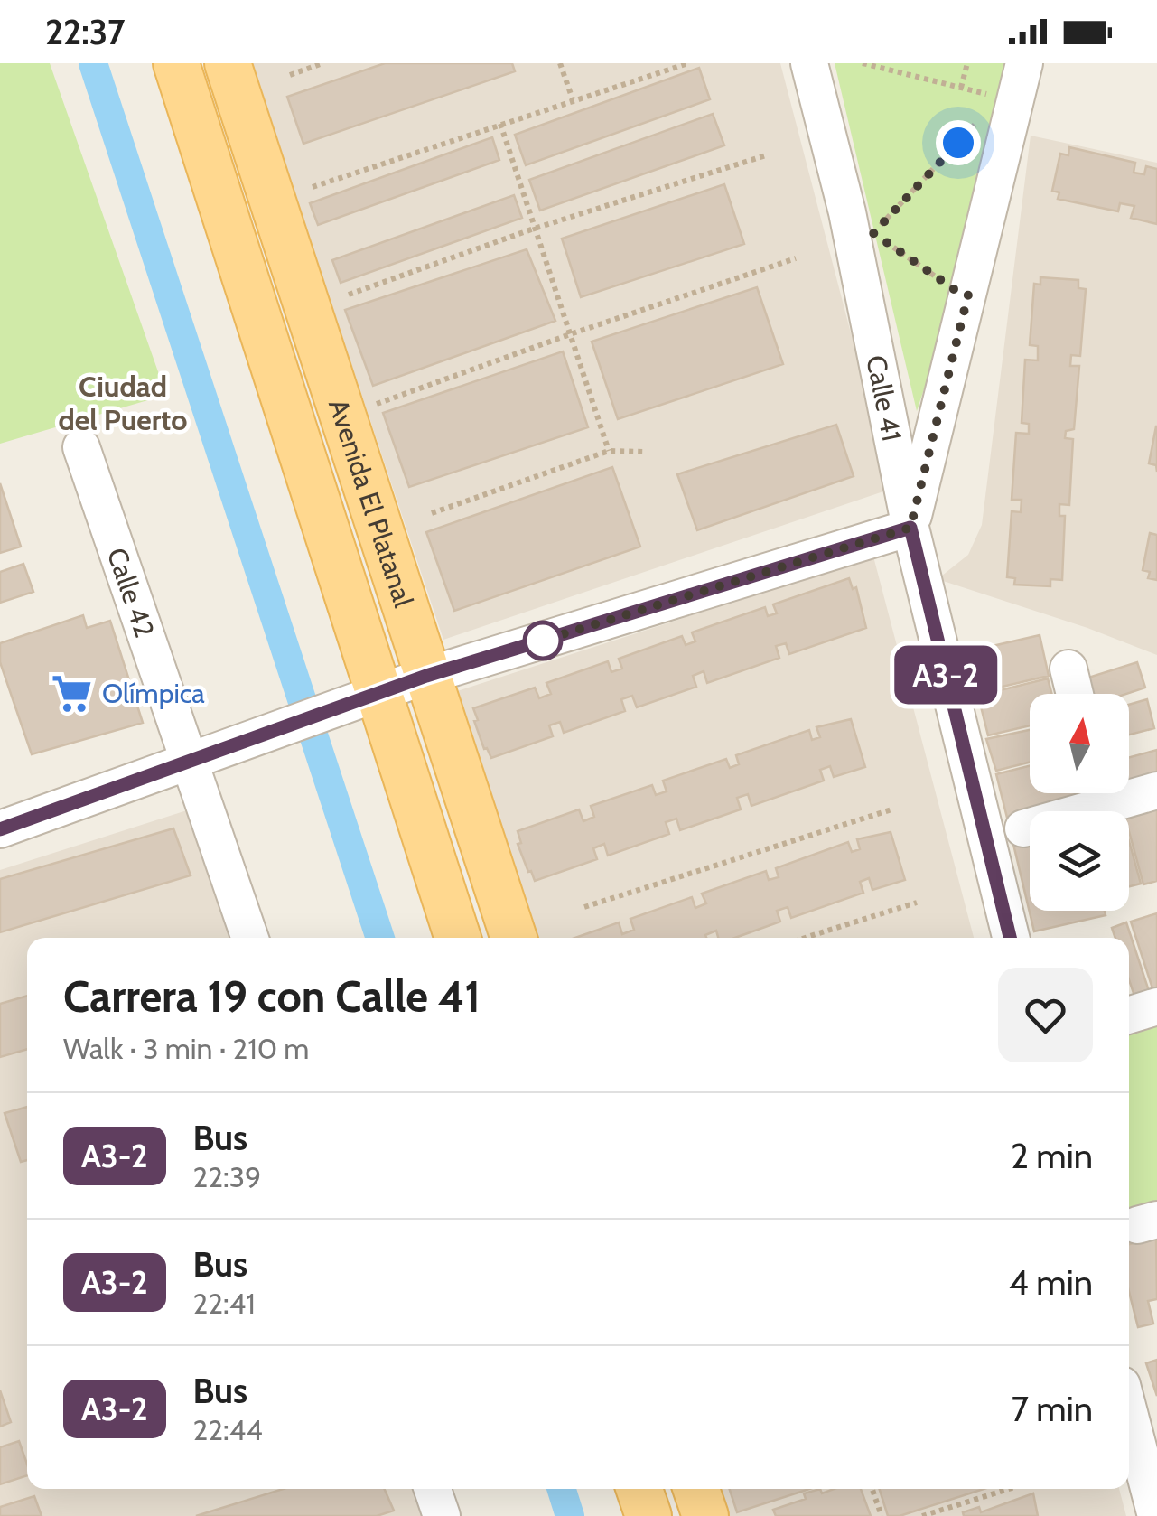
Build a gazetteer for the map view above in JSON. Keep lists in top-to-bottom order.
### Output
{
  "streets": {
    "main road": ["Avenida El Platanal"],
    "street": ["Calle 41", "Calle 42"]
  },
  "districts": ["Ciudad del Puerto"],
  "places": {
    "supermarket": ["Olímpica"]
  },
  "lines": ["bus line A3-2"],
  "north": "top",
  "page": {
    "status": "22:37",
    "on_map": "A3-2",
    "heading": ["Carrera 19 con Calle 41", "Walk · 3 min · 210 m"],
    "list": [
      {
        "mark": "A3-2",
        "name": "Bus",
        "note": "22:39",
        "value": "2 min"
      },
      {
        "mark": "A3-2",
        "name": "Bus",
        "note": "22:41",
        "value": "4 min"
      },
      {
        "mark": "A3-2",
        "name": "Bus",
        "note": "22:44",
        "value": "7 min"
      }
    ]
  }
}
